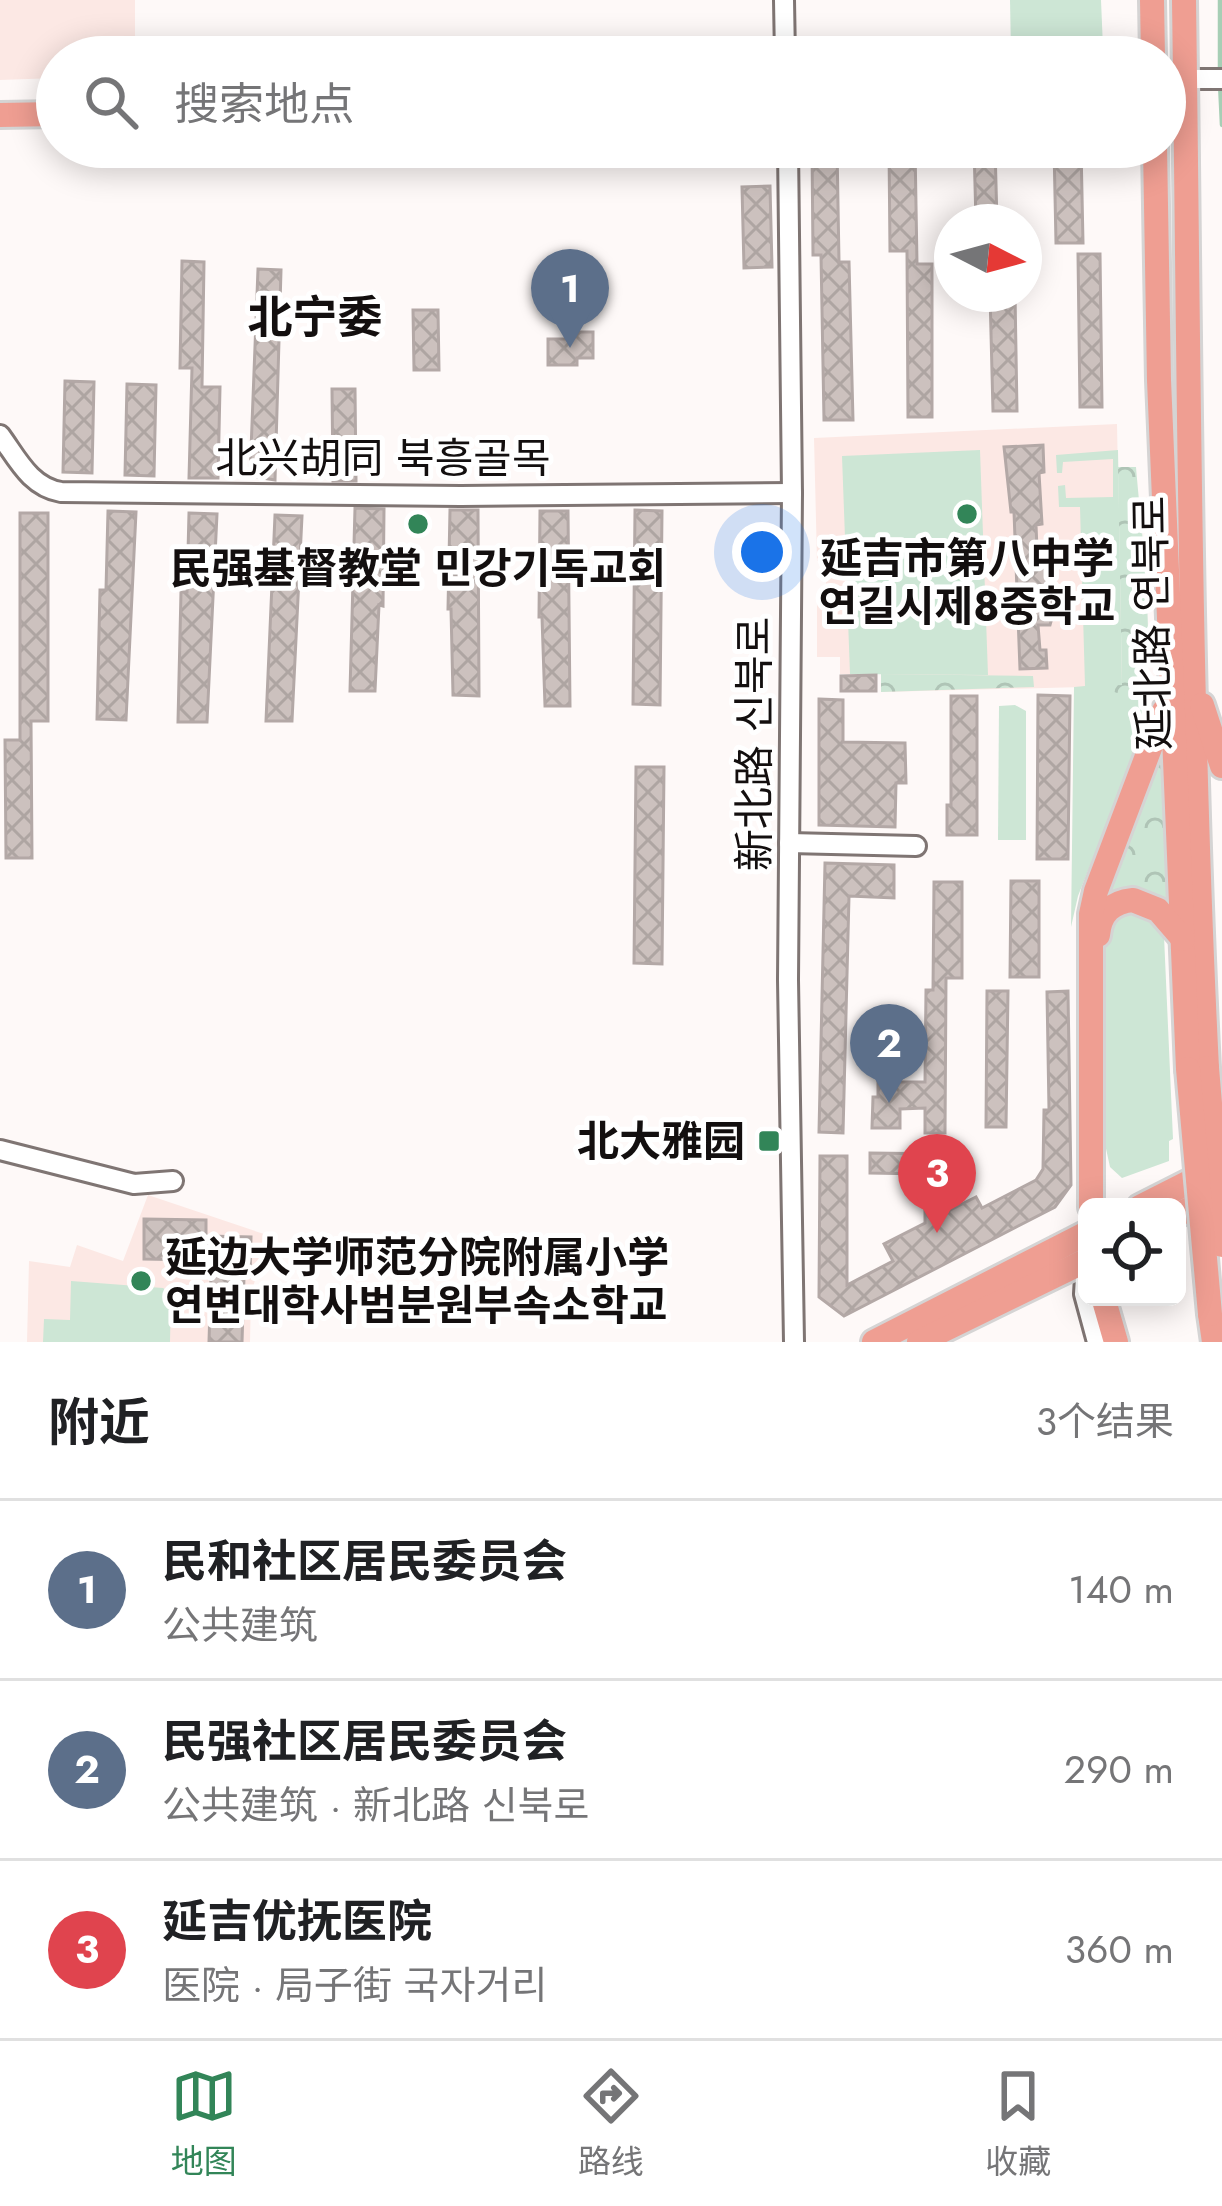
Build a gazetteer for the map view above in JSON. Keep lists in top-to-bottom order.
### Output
{
  "streets": {
    "main road": ["延北路 연북로"],
    "street": ["北兴胡同 북흥골목", "新北路 신북로"]
  },
  "crossings": [
    ["北兴胡同 북흥골목", "新北路 신북로"]
  ],
  "districts": ["北宁委"],
  "places": {
    "other": ["延吉市第八中学 연길시제8중학교", "民强基督教堂 민강기독교회", "延边大学师范分院附属小学 연변대학사범분원부속소학교"],
    "transit": ["北大雅园"]
  },
  "north": "right",
  "page": {
    "search": "搜索地点",
    "pins": ["1", "2", "3"],
    "heading": ["附近", "3个结果"],
    "list": [
      {
        "mark": "1",
        "name": "民和社区居民委员会",
        "note": "公共建筑",
        "value": "140 m"
      },
      {
        "mark": "2",
        "name": "民强社区居民委员会",
        "note": "公共建筑 · 新北路 신북로",
        "value": "290 m"
      },
      {
        "mark": "3",
        "name": "延吉优抚医院",
        "note": "医院 · 局子街 국자거리",
        "value": "360 m"
      }
    ],
    "nav": ["地图", "路线", "收藏"]
  }
}
